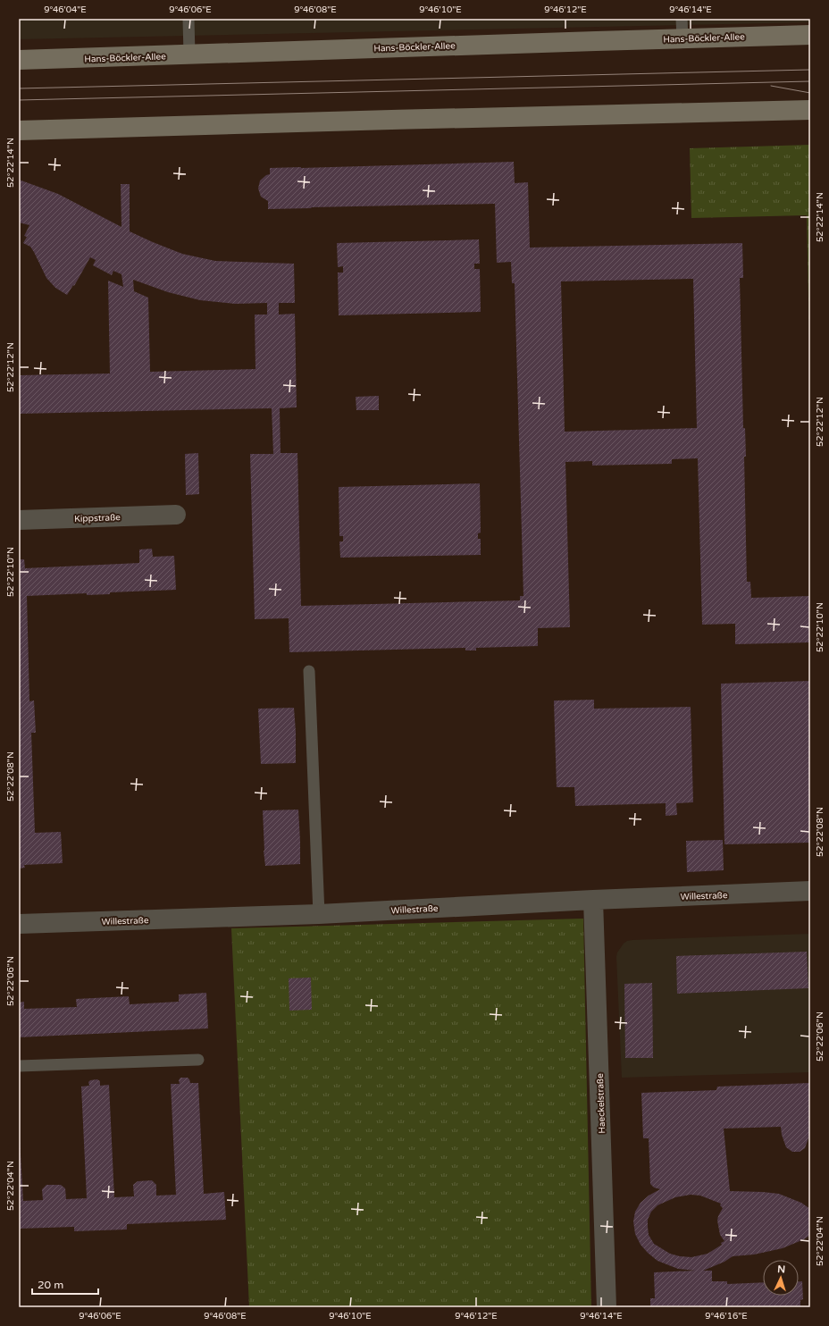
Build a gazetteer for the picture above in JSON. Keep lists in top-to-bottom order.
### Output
{
  "streets": {
    "main road": ["Hans-Böckler-Allee"],
    "street": ["Kippstraße", "Willestraße", "Haeckelstraße"]
  },
  "crossings": [
    ["Willestraße", "Haeckelstraße"]
  ],
  "scale_bar": "20 m",
  "north": "top",
  "coordinates": [
    "9°46'04\"E",
    "9°46'06\"E",
    "9°46'08\"E",
    "9°46'10\"E",
    "9°46'12\"E",
    "9°46'14\"E",
    "52°22'14\"N",
    "52°22'12\"N",
    "52°22'10\"N",
    "52°22'08\"N",
    "52°22'06\"N",
    "52°22'04\"N",
    "9°46'16\"E"
  ]
}
